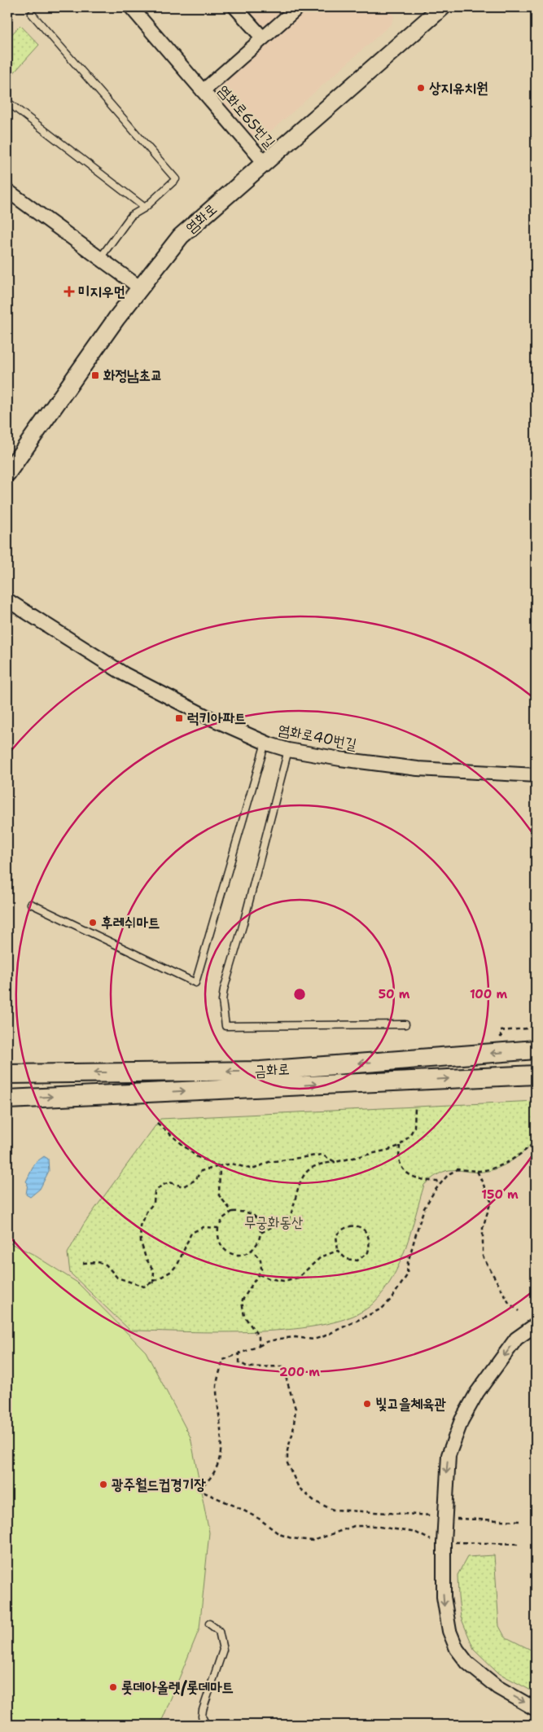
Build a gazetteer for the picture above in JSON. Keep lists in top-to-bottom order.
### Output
{
  "streets": {
    "main road": ["금화로"],
    "street": ["염화로65번길", "염화로", "염화로40번길"]
  },
  "crossings": [
    ["염화로65번길", "염화로"]
  ],
  "parks": ["무궁화동산"],
  "places": {
    "other": [
      "상지유치원",
      "후레쉬마트",
      "빛고을체육관",
      "광주월드컵경기장",
      "롯데아올렛/롯데마트"
    ],
    "health": ["미지우먼"],
    "transit": ["화정남초교", "럭키아파트"]
  },
  "rings": [
    "50 m",
    "100 m",
    "150 m",
    "200 m"
  ]
}
